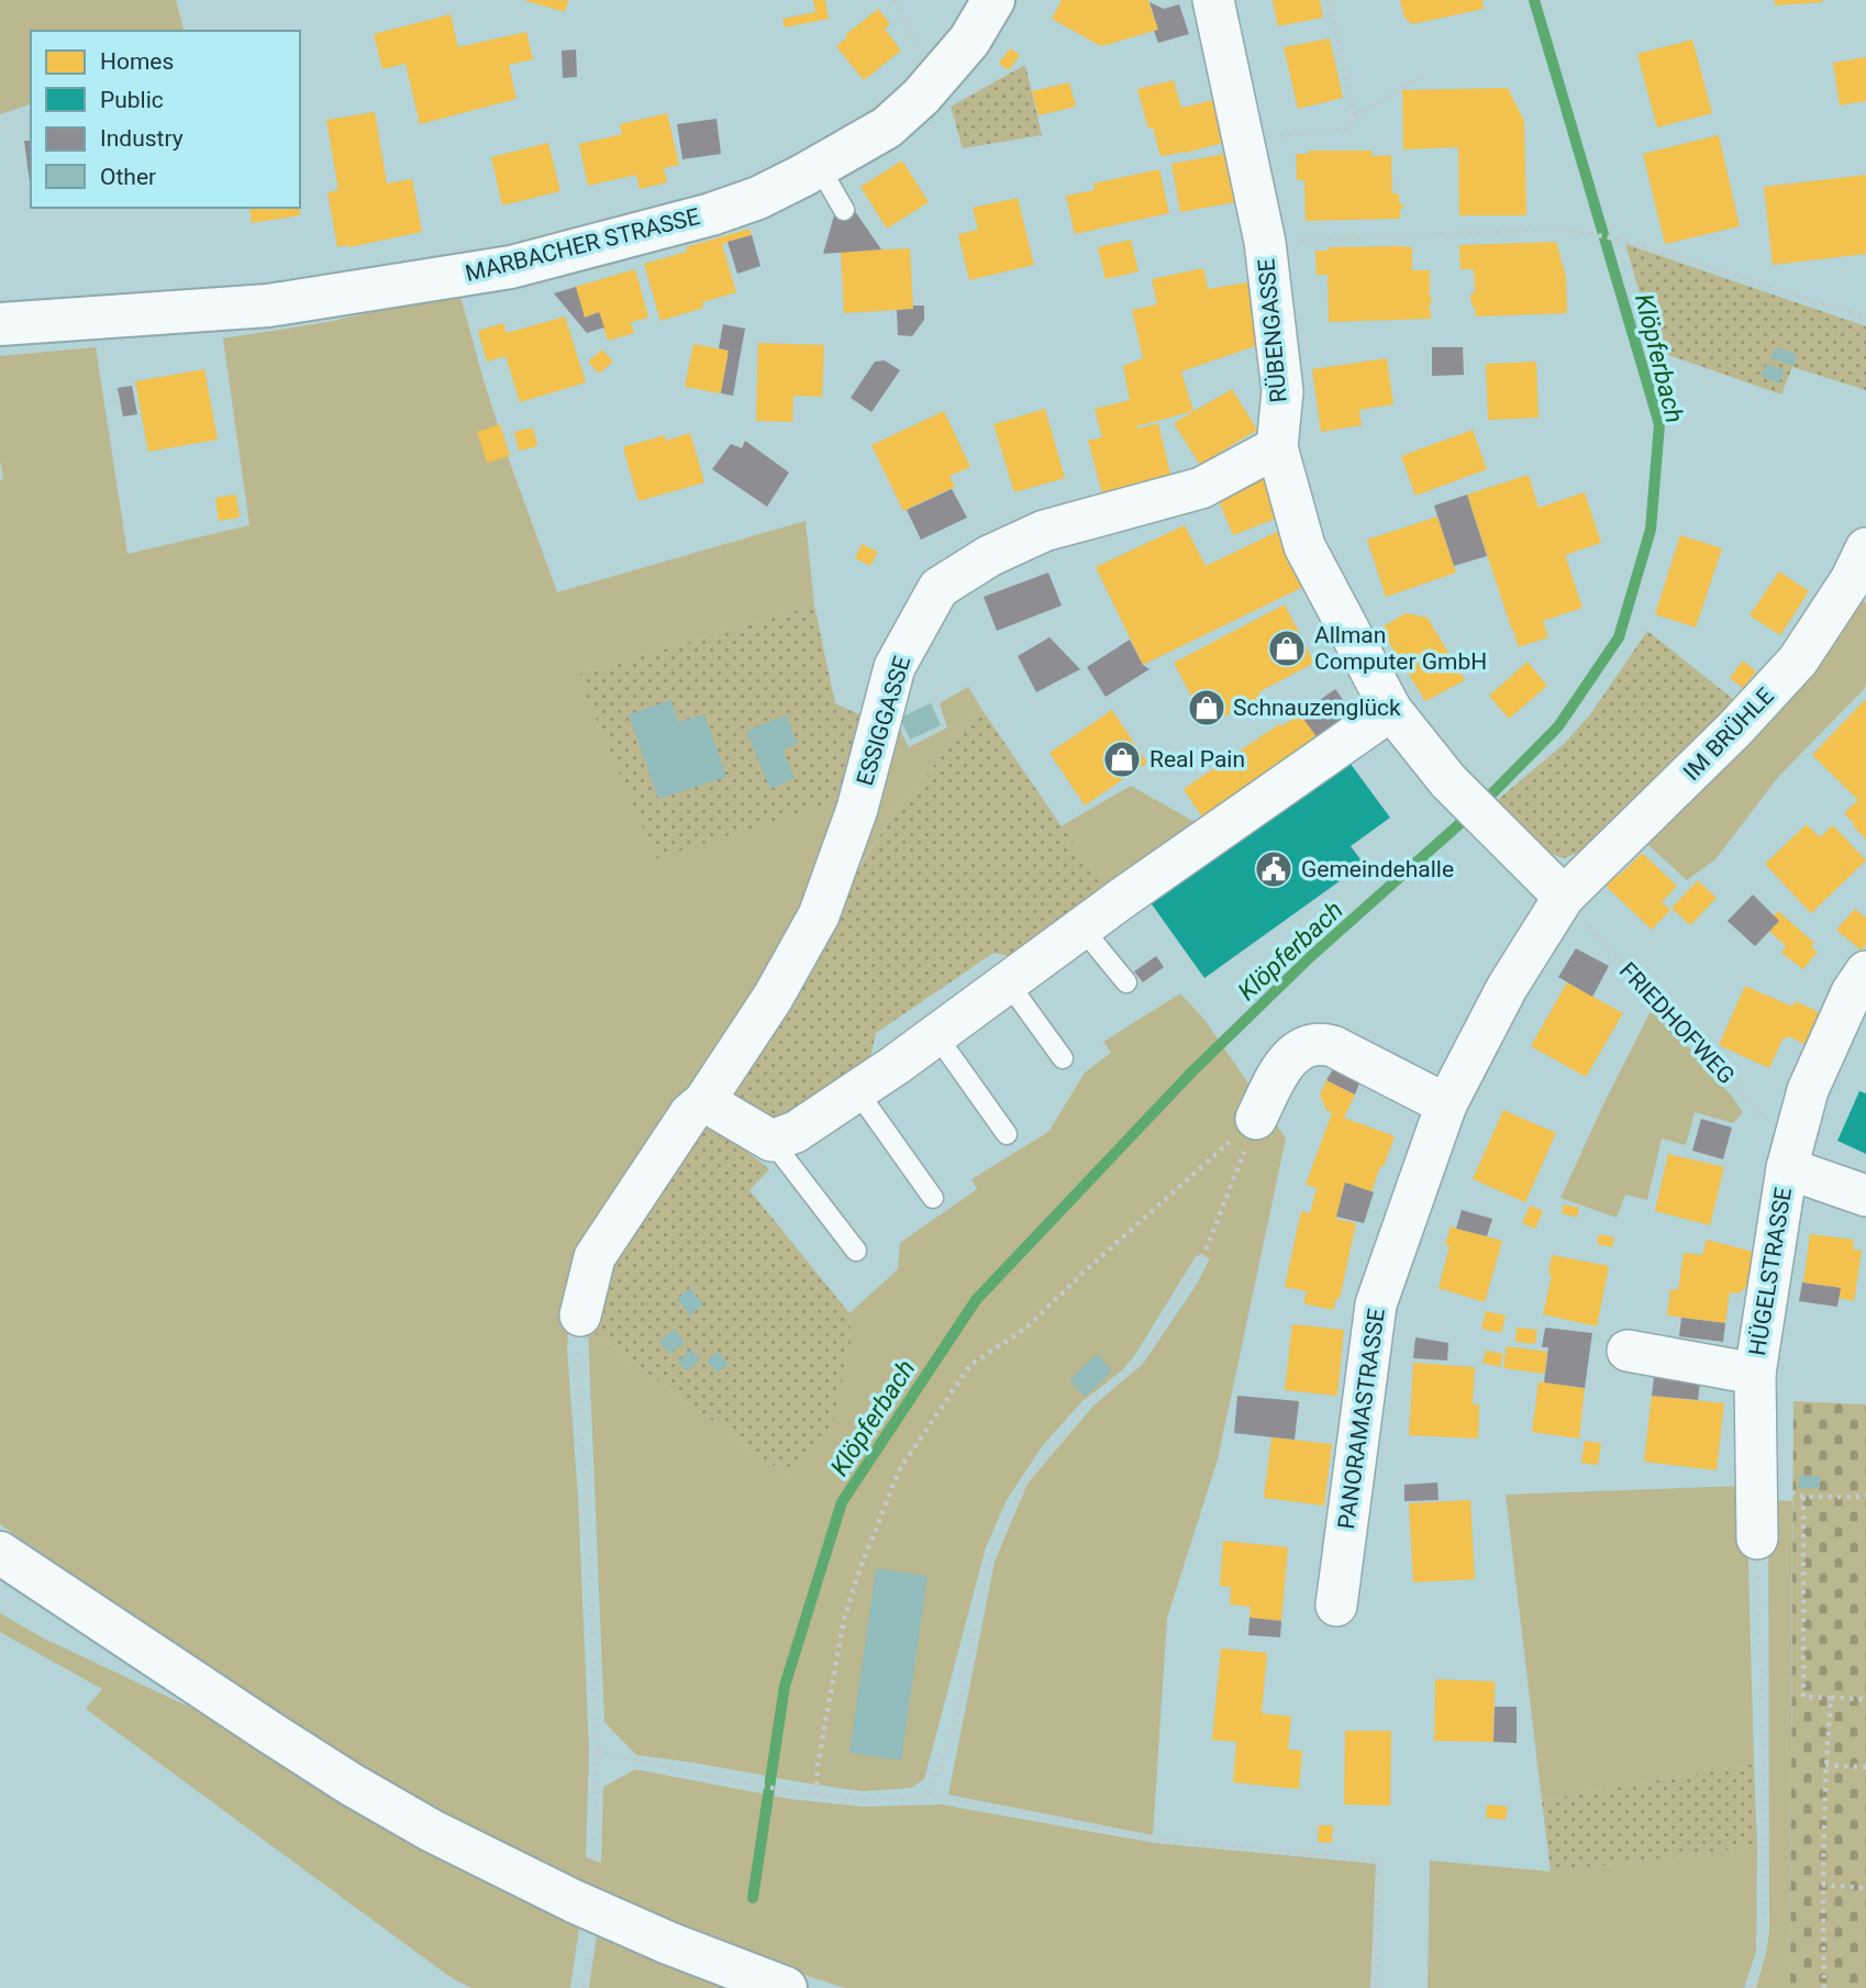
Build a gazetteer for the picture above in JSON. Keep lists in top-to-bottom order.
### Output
{
  "streets": {
    "street": [
      "MARBACHER STRASSE",
      "RÜBENGASSE",
      "ESSIGGASSE",
      "IM BRÜHLE",
      "HÜGELSTRASSE",
      "PANORAMASTRASSE"
    ],
    "path": ["FRIEDHOFWEG"]
  },
  "crossings": [
    ["RÜBENGASSE", "ESSIGGASSE"],
    ["RÜBENGASSE", "IM BRÜHLE"],
    ["RÜBENGASSE", "FRIEDHOFWEG"],
    ["RÜBENGASSE", "PANORAMASTRASSE"],
    ["IM BRÜHLE", "FRIEDHOFWEG"],
    ["IM BRÜHLE", "PANORAMASTRASSE"],
    ["FRIEDHOFWEG", "HÜGELSTRASSE"],
    ["FRIEDHOFWEG", "PANORAMASTRASSE"]
  ],
  "water": ["Klöpferbach"],
  "places": {
    "shop": ["Allman Computer GmbH", "Schnauzenglück", "Real Pain"],
    "public building": ["Gemeindehalle"]
  },
  "legend": [
    "Homes",
    "Public",
    "Industry",
    "Other"
  ]
}
